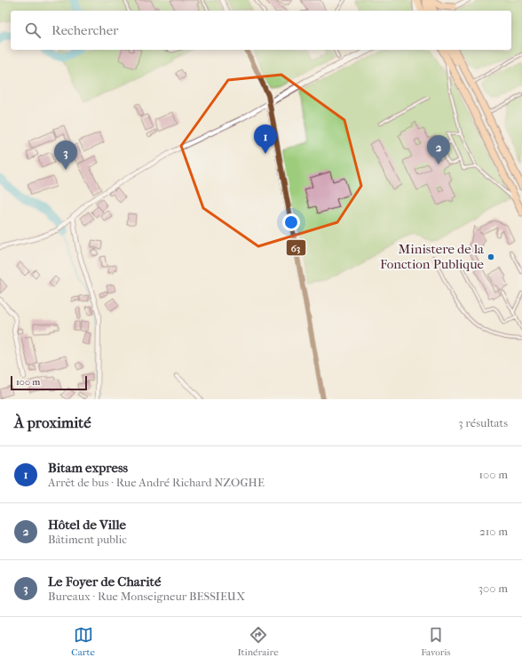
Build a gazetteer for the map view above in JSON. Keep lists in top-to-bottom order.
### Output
{
  "places": ["Ministere de la Fonction Publique"],
  "lines": ["transit line 63"],
  "scale_bar": "100 m",
  "page": {
    "search": "Rechercher",
    "pins": ["1", "2", "3"],
    "scale": "100 m",
    "heading": ["À proximité", "3 résultats"],
    "list": [
      {
        "mark": "1",
        "name": "Bitam express",
        "note": "Arrêt de bus · Rue André Richard NZOGHE",
        "value": "100 m"
      },
      {
        "mark": "2",
        "name": "Hôtel de Ville",
        "note": "Bâtiment public",
        "value": "210 m"
      },
      {
        "mark": "3",
        "name": "Le Foyer de Charité",
        "note": "Bureaux · Rue Monseigneur BESSIEUX",
        "value": "300 m"
      }
    ],
    "nav": ["Carte", "Itinéraire", "Favoris"]
  }
}
